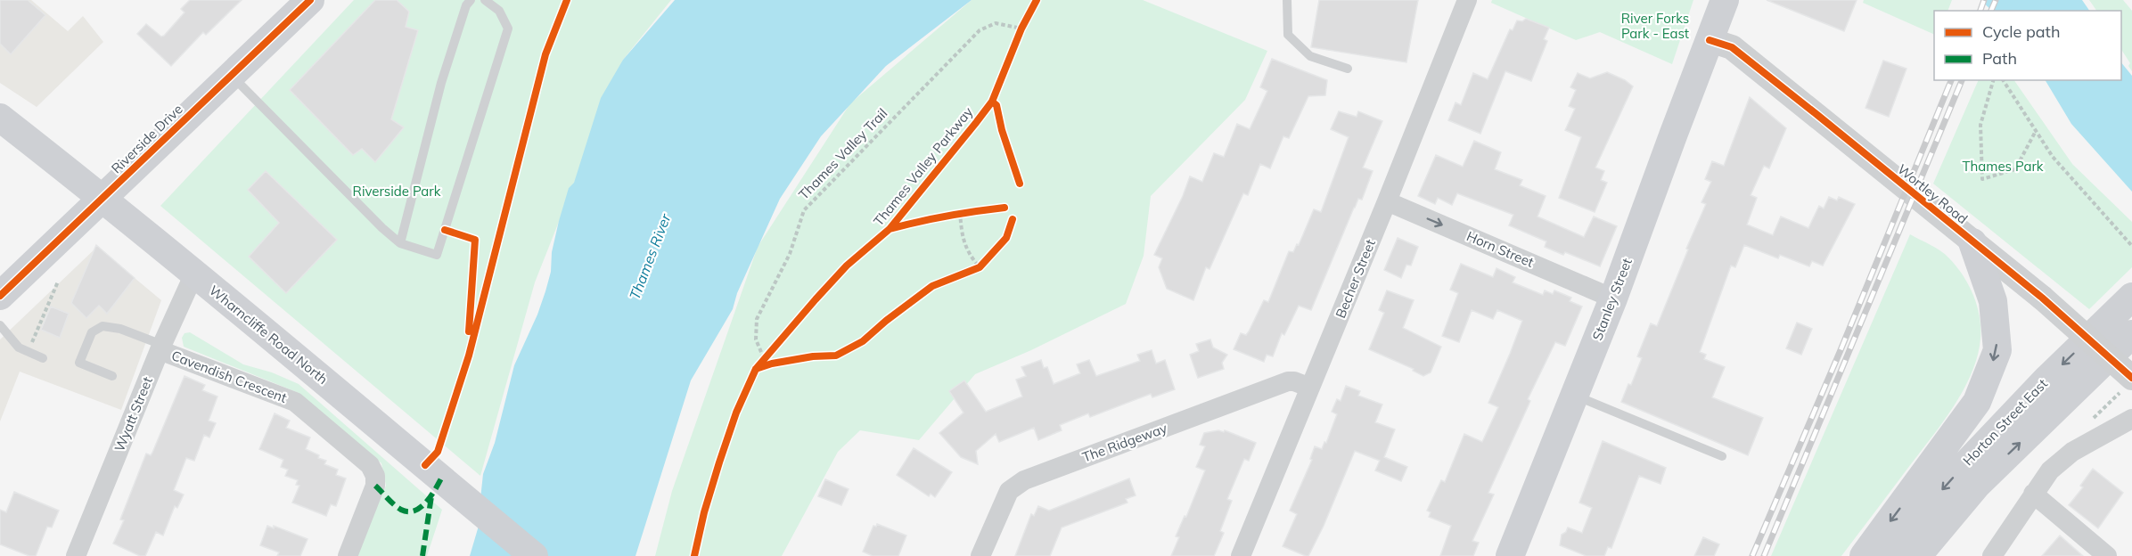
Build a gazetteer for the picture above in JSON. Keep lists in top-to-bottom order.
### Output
{
  "streets": {
    "main road": [
      "Riverside Drive",
      "Stanley Street",
      "Wharncliffe Road North",
      "Horton Street East"
    ],
    "street": [
      "Wortley Road",
      "Horn Street",
      "Becher Street",
      "Cavendish Crescent",
      "Wyatt Street",
      "The Ridgeway"
    ],
    "path": ["Thames Valley Trail"],
    "cycle path": ["Thames Valley Parkway"]
  },
  "crossings": [
    ["Riverside Drive", "Wharncliffe Road North"],
    ["Wortley Road", "Stanley Street"],
    ["Horn Street", "Becher Street"],
    ["Horn Street", "Stanley Street"],
    ["Becher Street", "The Ridgeway"],
    ["Wharncliffe Road North", "Wyatt Street"],
    ["Cavendish Crescent", "Wyatt Street"]
  ],
  "one_way": ["Horn Street"],
  "water": ["Thames River"],
  "parks": ["River Forks Park - East", "Thames Park", "Riverside Park"],
  "legend": ["Cycle path", "Path"]
}
